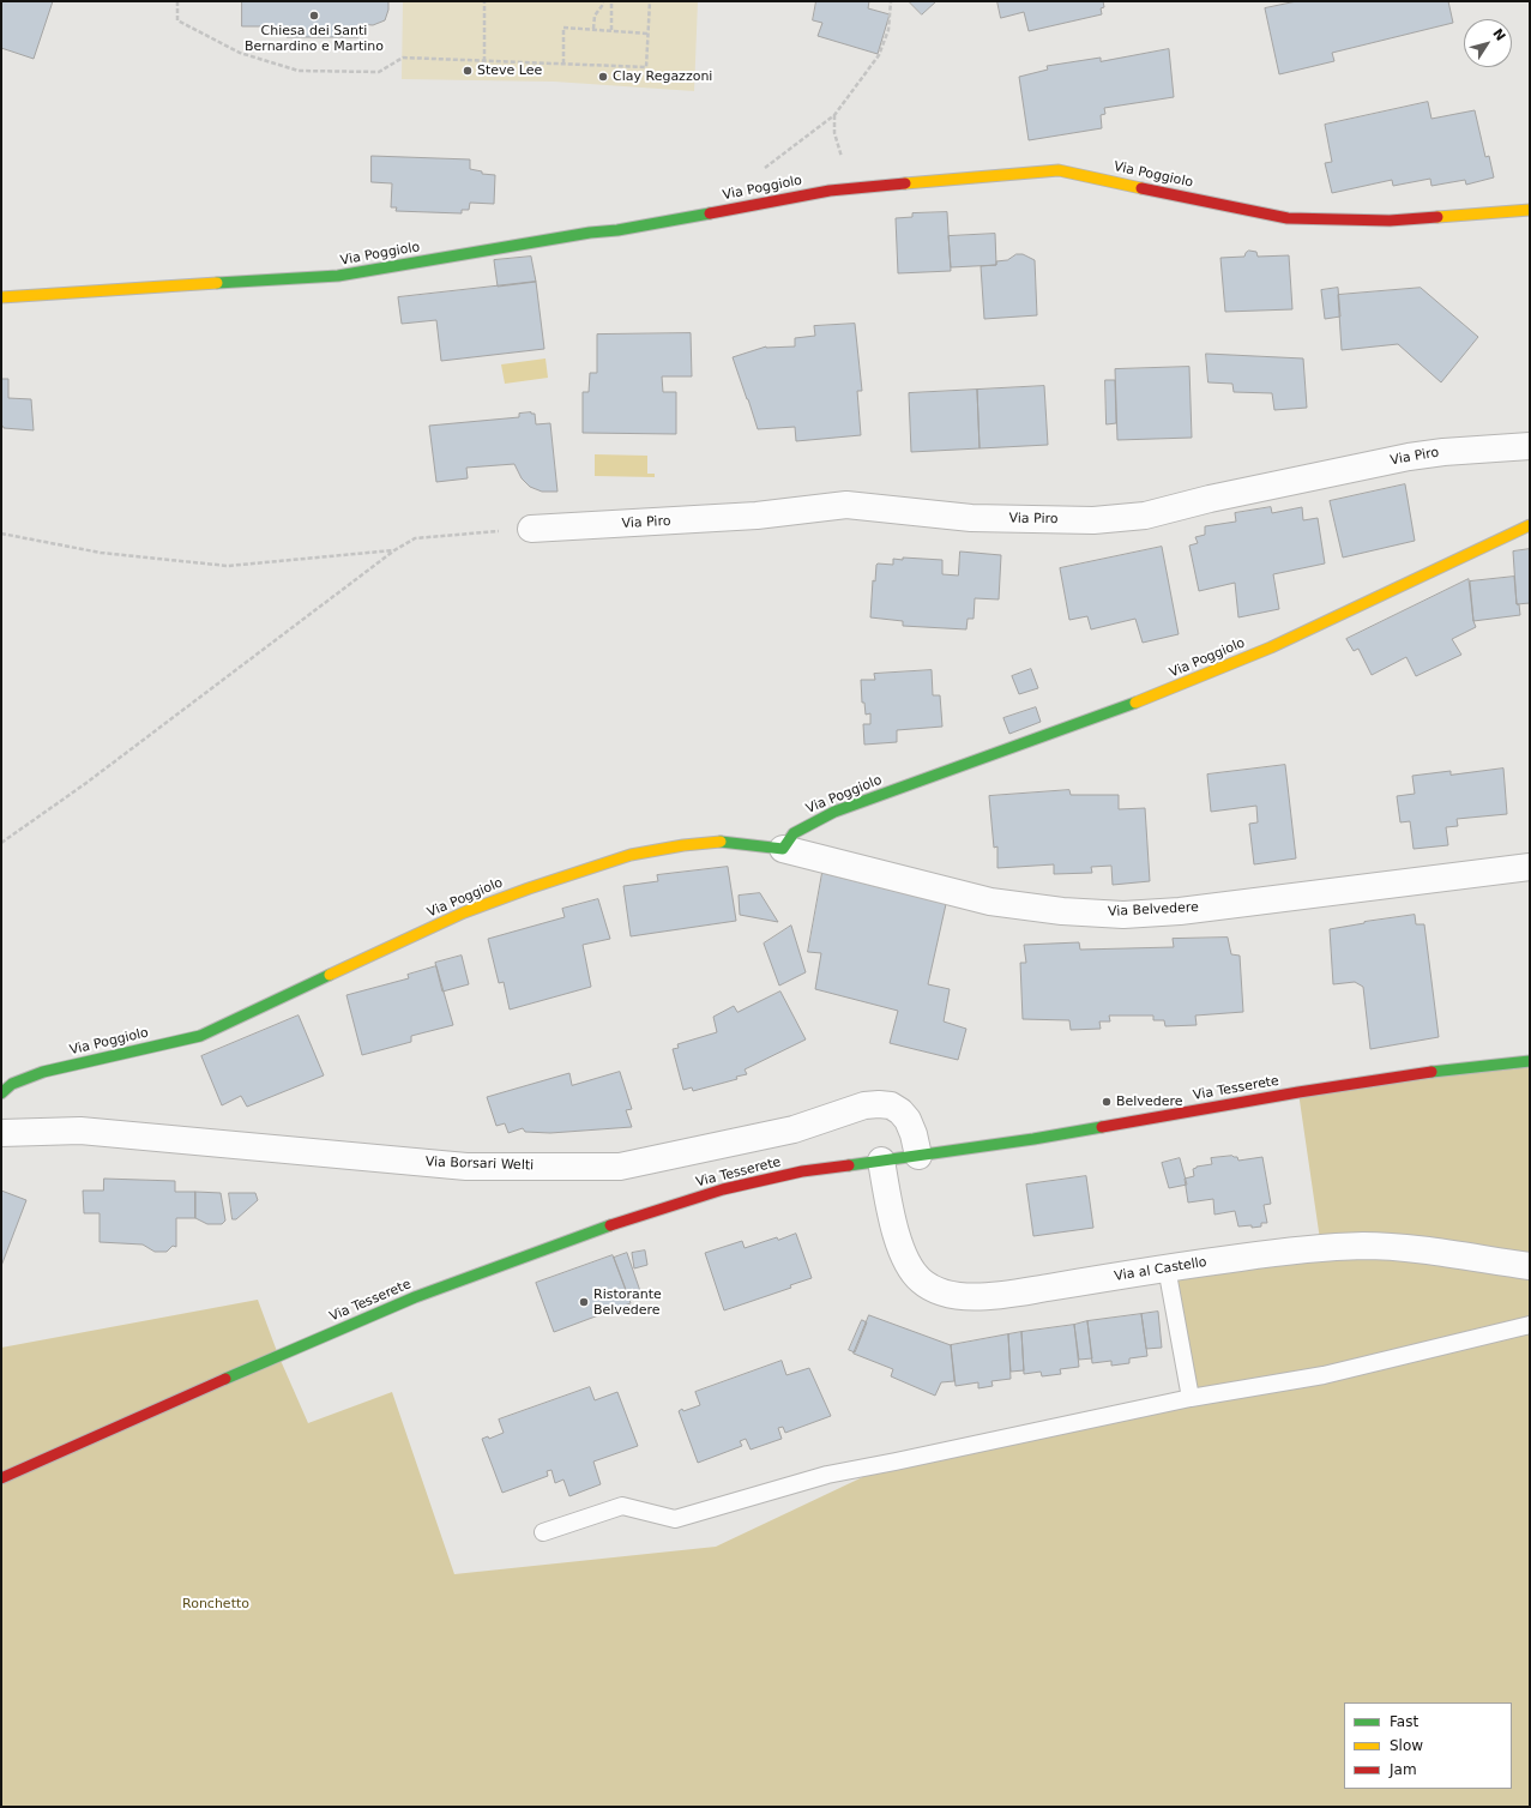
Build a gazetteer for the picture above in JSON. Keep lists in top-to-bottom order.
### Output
{
  "streets": {
    "street": [
      "Via Poggiolo",
      "Via Piro",
      "Via Belvedere",
      "Via Tesserete",
      "Via Borsari Welti",
      "Via al Castello"
    ]
  },
  "crossings": [
    ["Via Poggiolo", "Via Belvedere"],
    ["Via Tesserete", "Via Borsari Welti"],
    ["Via Tesserete", "Via al Castello"]
  ],
  "parks": ["Ronchetto"],
  "places": [
    "Chiesa dei Santi Bernardino e Martino",
    "Steve Lee",
    "Clay Regazzoni",
    "Belvedere",
    "Ristorante Belvedere"
  ],
  "legend": ["Fast", "Slow", "Jam"],
  "north": "top right"
}
